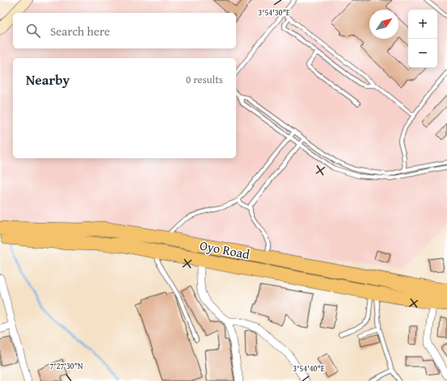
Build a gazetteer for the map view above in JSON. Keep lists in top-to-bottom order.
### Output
{
  "streets": {
    "highway": ["Oyo Road"]
  },
  "north": "top right",
  "page": {
    "map_buttons": ["+", "−"],
    "search": "Search here",
    "heading": ["Nearby", "0 results"]
  },
  "coordinates": ["3°54'30\"E", "7°27'30\"N", "3°54'40\"E"]
}
